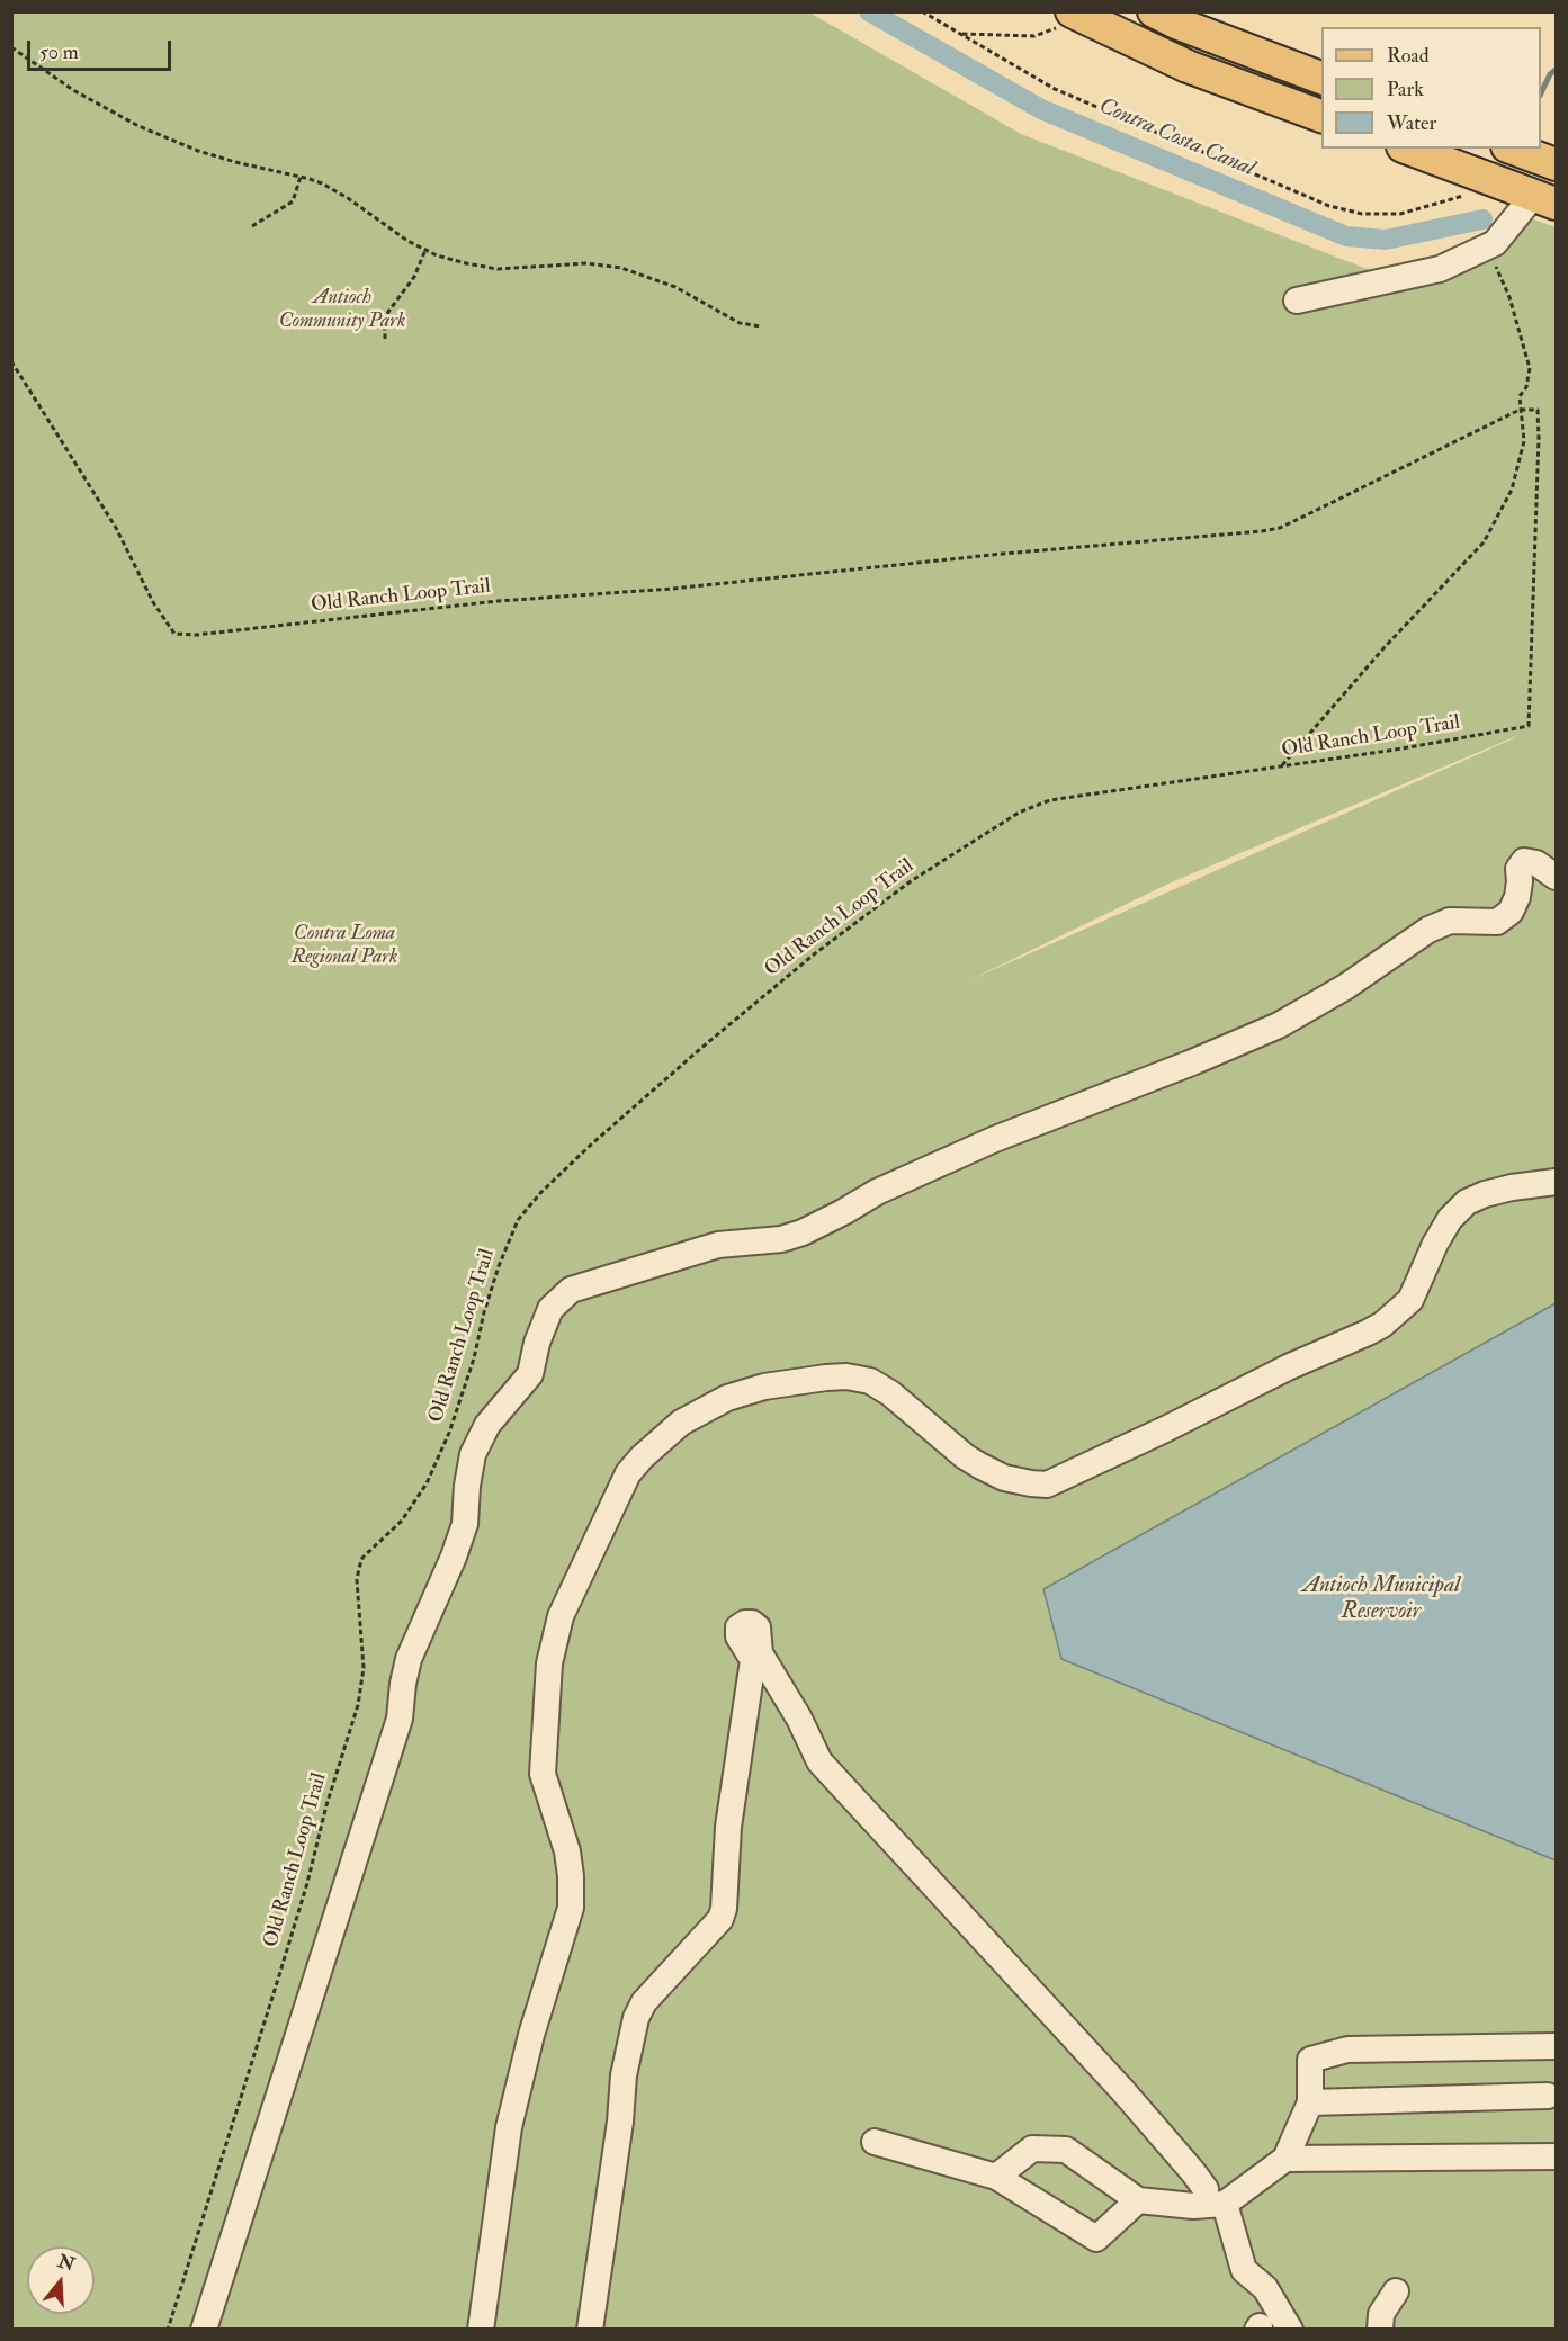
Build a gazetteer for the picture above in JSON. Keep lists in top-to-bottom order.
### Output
{
  "streets": {
    "path": ["Old Ranch Loop Trail"]
  },
  "water": ["Contra Costa Canal", "Antioch Municipal Reservoir"],
  "parks": ["Antioch Community Park", "Contra Loma Regional Park"],
  "legend": ["Road", "Park", "Water"],
  "scale_bar": "50 m",
  "north": "top"
}
